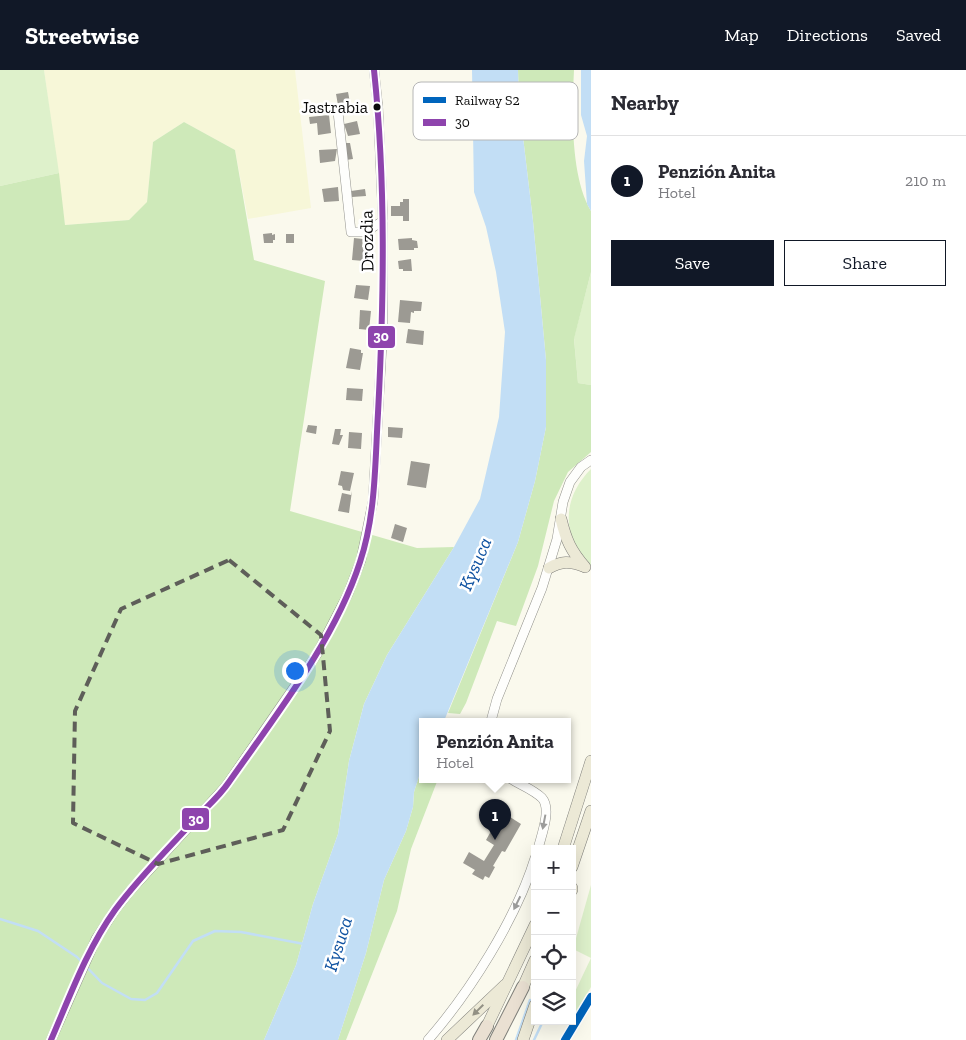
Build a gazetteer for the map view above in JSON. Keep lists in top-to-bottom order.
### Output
{
  "streets": {
    "street": ["Drozdia"]
  },
  "water": ["Kysuca"],
  "places": ["Jastrabia"],
  "lines": ["transit line 30", "rail line S2"],
  "legend": ["Railway S2", "30"],
  "page": {
    "header": "Streetwise",
    "nav": ["Map", "Directions", "Saved"],
    "heading": "Nearby",
    "list": [
      {
        "mark": "1",
        "name": "Penzión Anita",
        "note": "Hotel",
        "value": "210 m"
      }
    ],
    "buttons": ["Save", "Share"],
    "popup": ["Penzión Anita", "Hotel"],
    "pins": "1",
    "map_buttons": ["+", "−"]
  }
}
